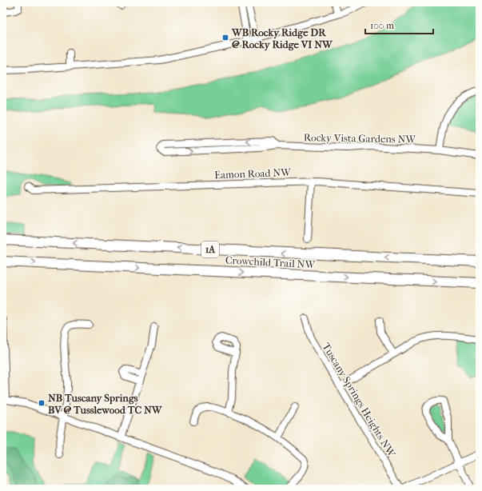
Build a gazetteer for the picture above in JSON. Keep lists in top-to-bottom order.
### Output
{
  "streets": {
    "highway": ["1A", "Crowchild Trail NW"],
    "street": ["Rocky Vista Gardens NW", "Eamon Road NW", "Tuscany Springs Heights NW"]
  },
  "places": {
    "transit": ["WB Rocky Ridge DR @ Rocky Ridge VI NW", "NB Tuscany Springs BV @ Tusslewood TC NW"]
  },
  "scale_bar": "100 m"
}
